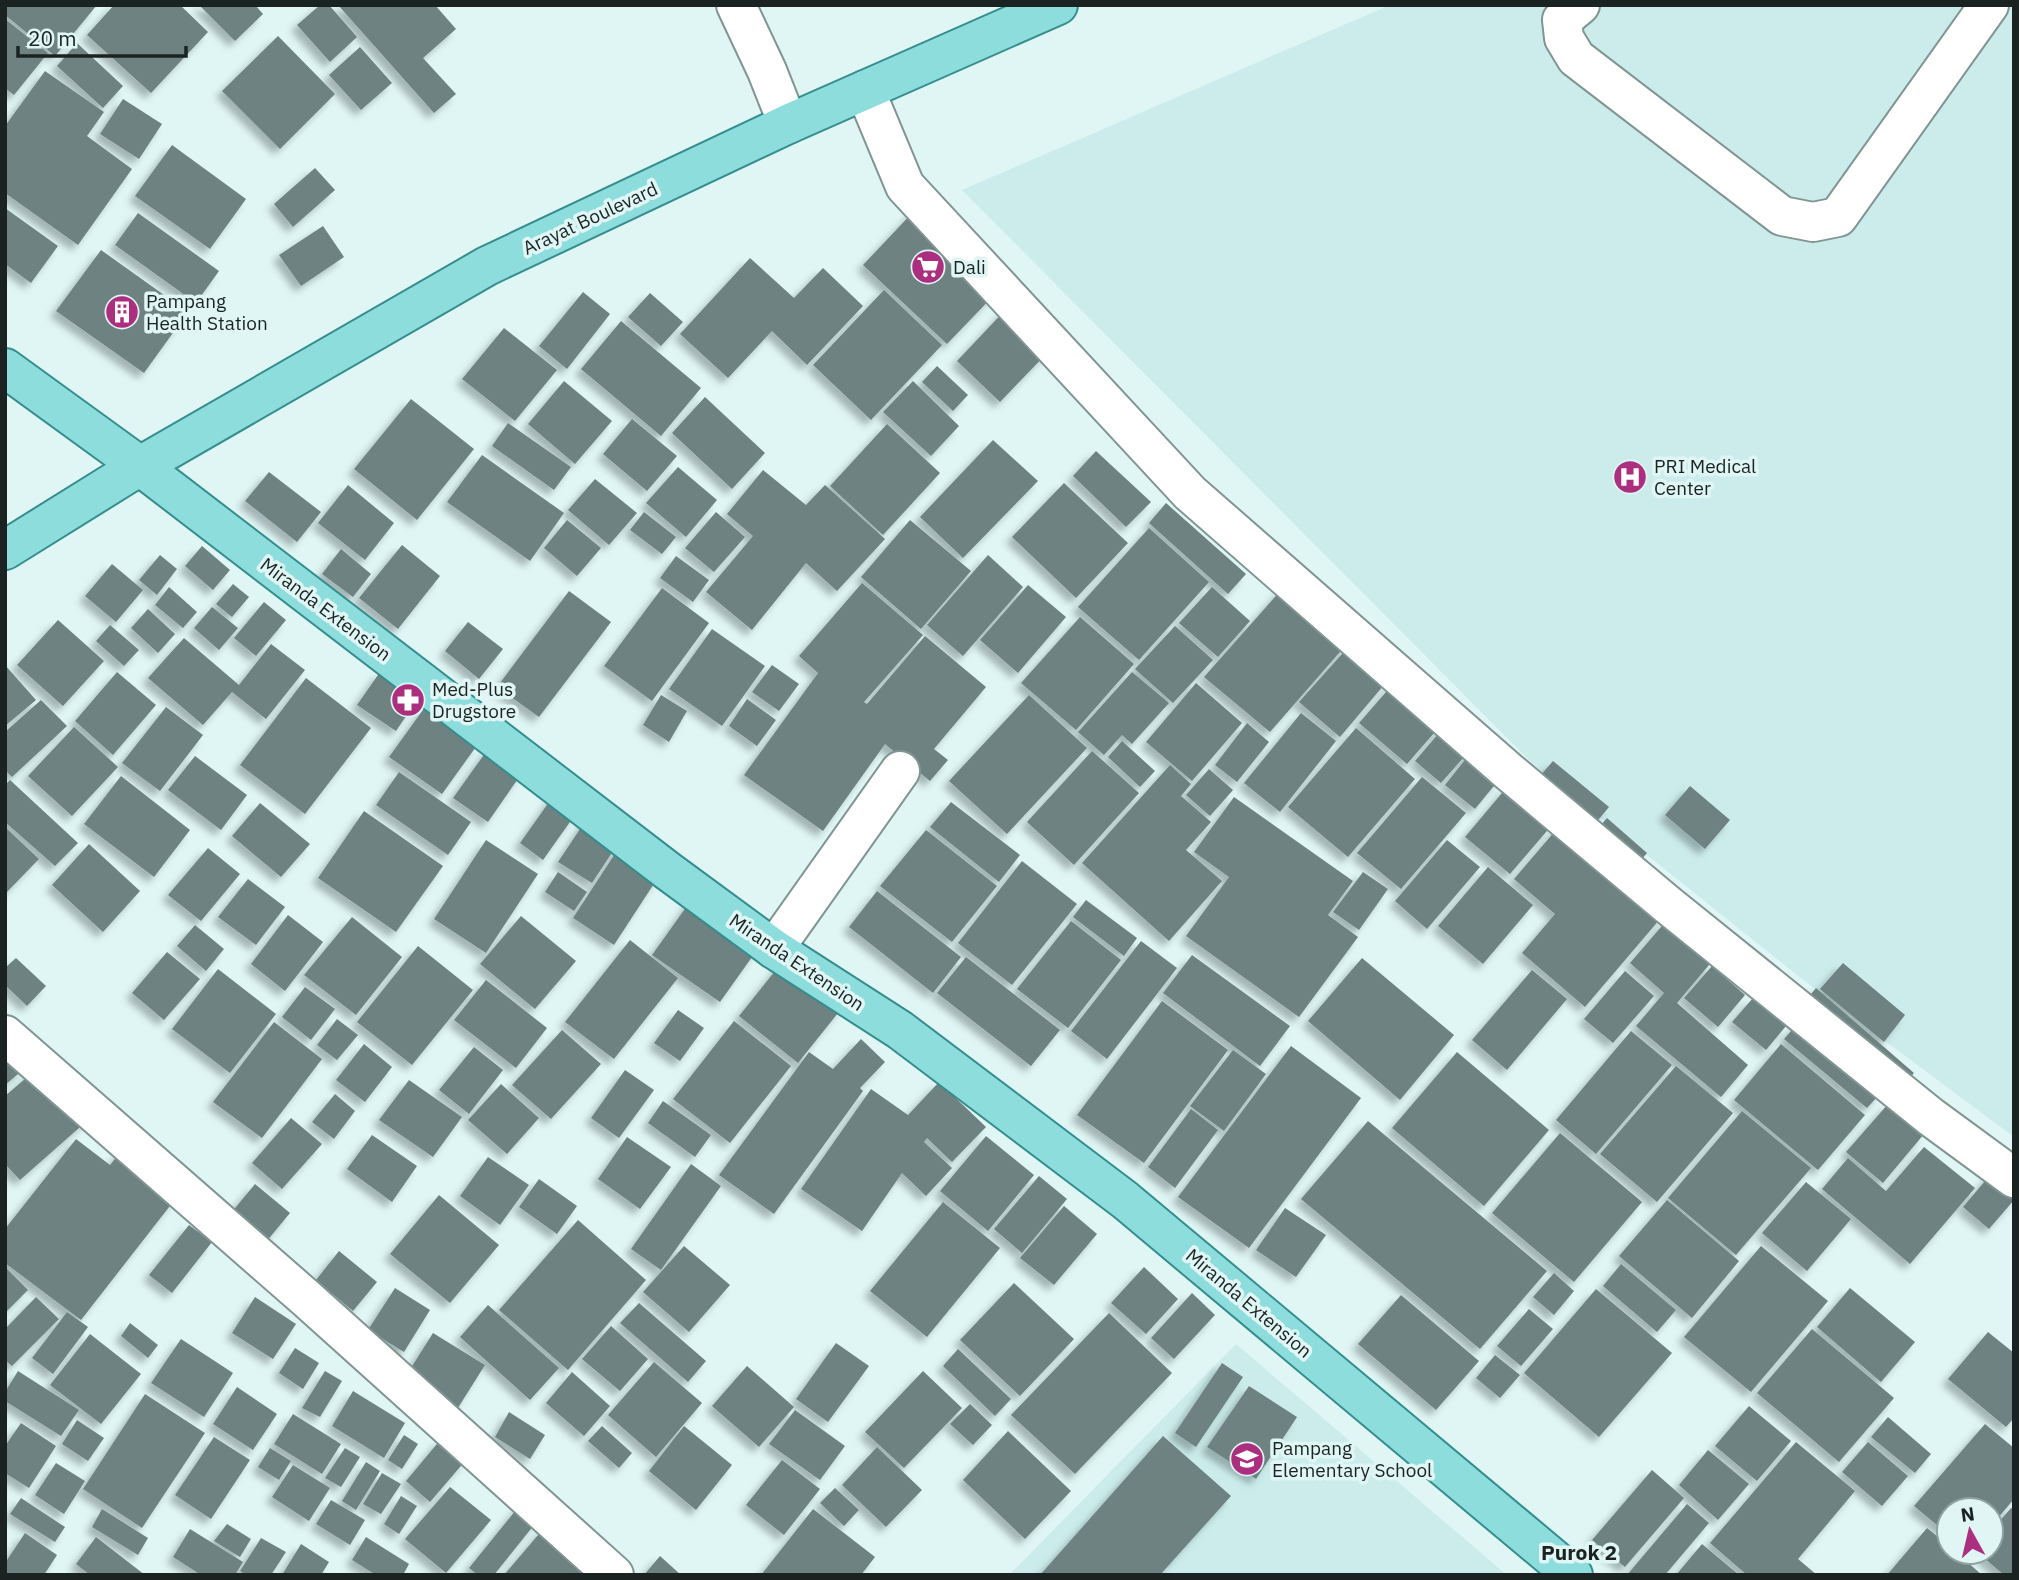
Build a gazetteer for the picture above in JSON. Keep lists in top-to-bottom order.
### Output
{
  "streets": {
    "main road": ["Arayat Boulevard", "Miranda Extension"]
  },
  "crossings": [
    ["Arayat Boulevard", "Miranda Extension"]
  ],
  "districts": ["Purok 2"],
  "places": {
    "supermarket": ["Dali"],
    "building": ["Pampang Health Station"],
    "hospital": ["PRI Medical Center"],
    "pharmacy": ["Med-Plus Drugstore"],
    "school or university": ["Pampang Elementary School"]
  },
  "scale_bar": "20 m",
  "north": "top"
}
